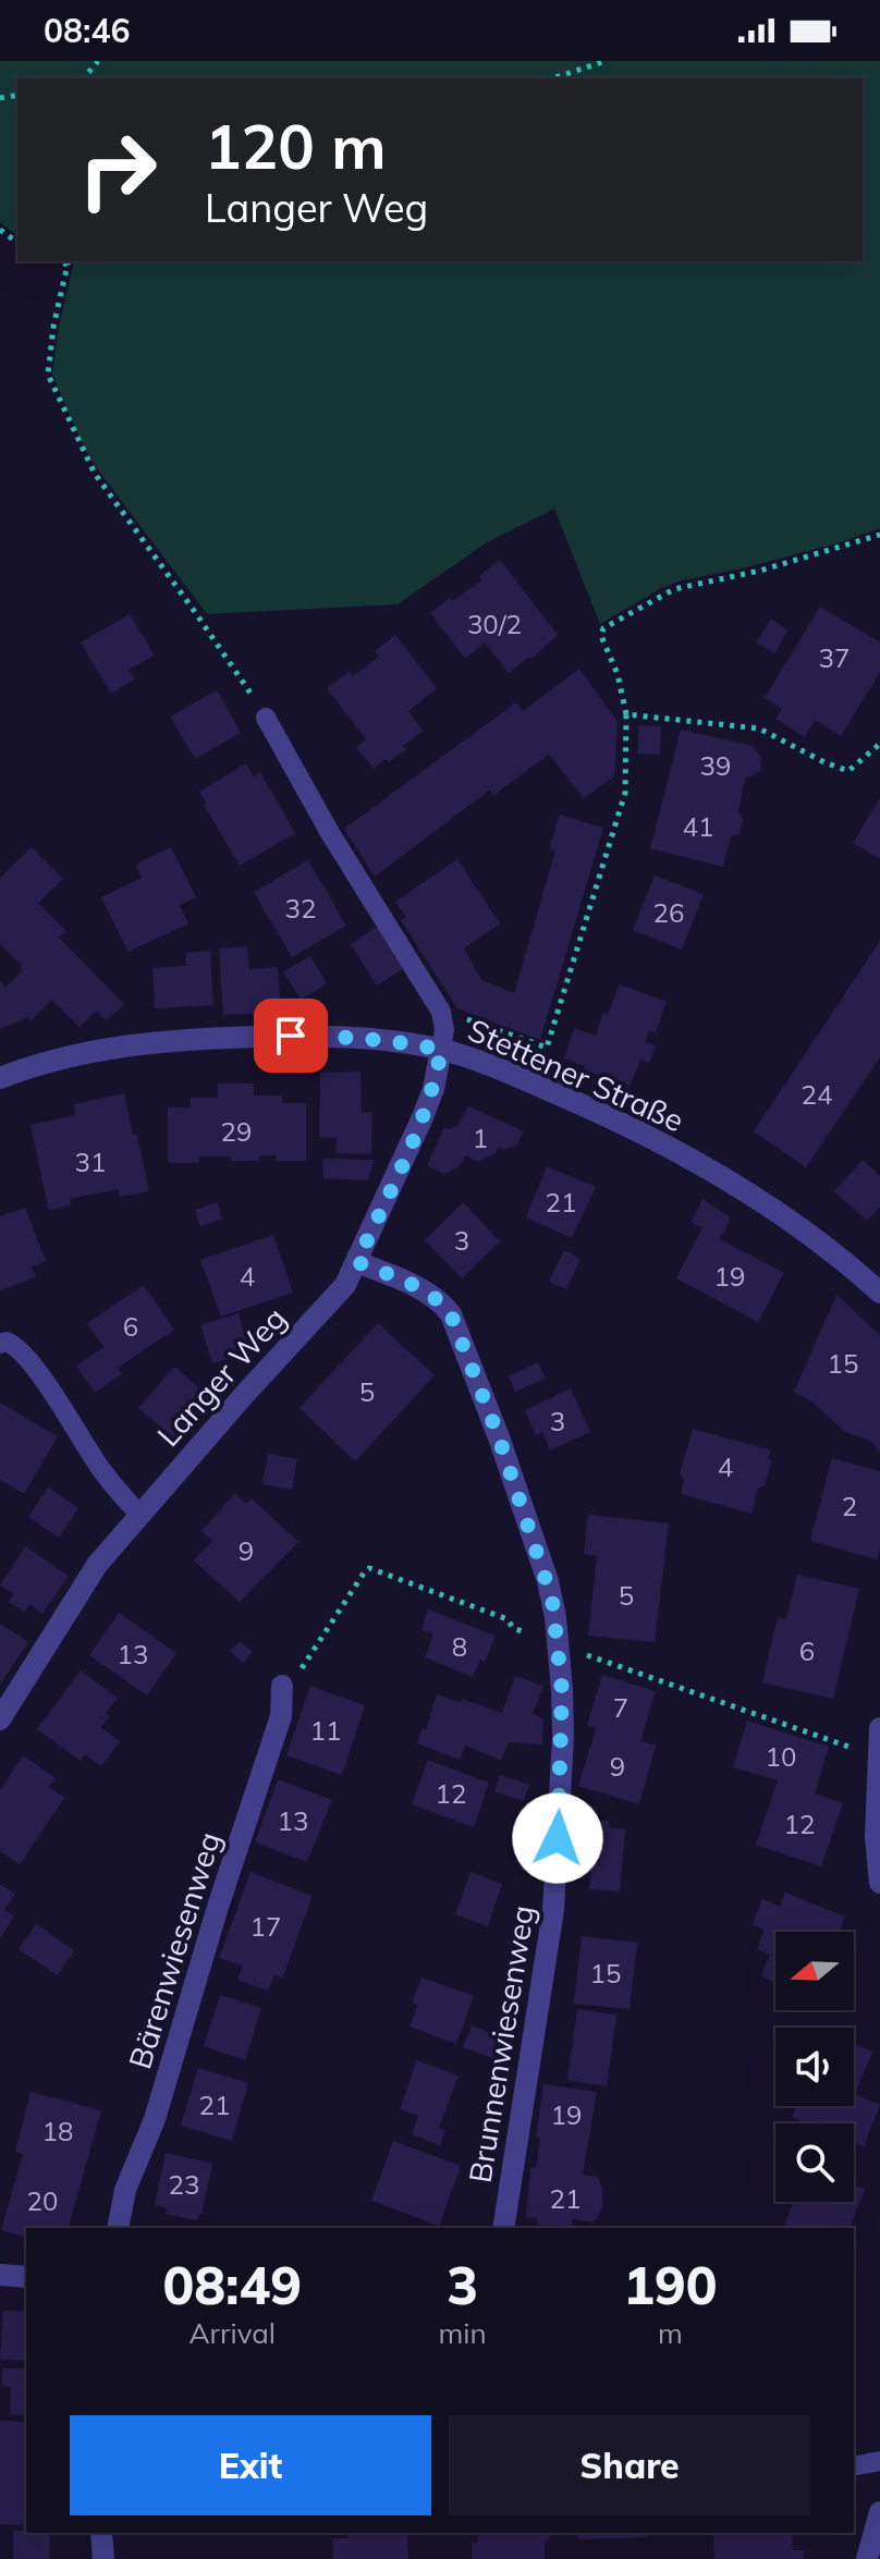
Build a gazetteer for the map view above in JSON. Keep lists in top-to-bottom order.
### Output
{
  "streets": {
    "street": [
      "Stettener Straße",
      "Langer Weg",
      "Bärenwiesenweg",
      "Brunnenwiesenweg"
    ]
  },
  "crossings": [
    ["Stettener Straße", "Langer Weg"],
    ["Langer Weg", "Brunnenwiesenweg"]
  ],
  "house_numbers": [
    "30/2",
    "37",
    "39",
    "41",
    "32",
    "26",
    "24",
    "29",
    "1",
    "31",
    "21",
    "3",
    "4",
    "19",
    "6",
    "15",
    "5",
    "3",
    "4",
    "2",
    "9",
    "5",
    "8",
    "6",
    "13",
    "7",
    "11",
    "10",
    "9",
    "12",
    "13",
    "12",
    "17",
    "15",
    "21",
    "19",
    "18",
    "23",
    "21",
    "20"
  ],
  "north": "left",
  "page": {
    "status": "08:46",
    "turn": ["120 m", "Langer Weg"],
    "eta": [
      "08:49",
      "Arrival",
      "3",
      "min",
      "190",
      "m"
    ],
    "buttons": ["Exit", "Share"]
  }
}
